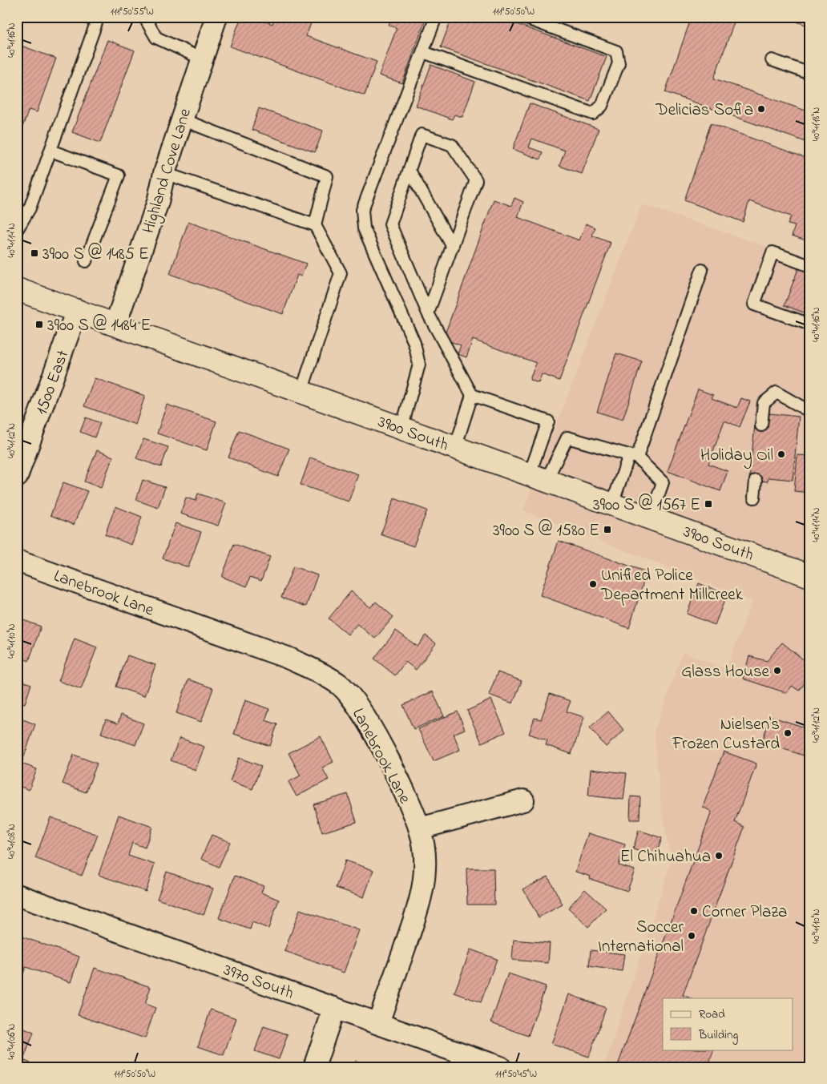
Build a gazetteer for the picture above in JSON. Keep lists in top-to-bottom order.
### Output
{
  "streets": {
    "main road": ["3900 South"],
    "street": [
      "Highland Cove Lane",
      "1500 East",
      "Lanebrook Lane",
      "3970 South"
    ]
  },
  "crossings": [
    ["Highland Cove Lane", "3900 South"],
    ["1500 East", "3900 South"],
    ["Lanebrook Lane", "3970 South"]
  ],
  "places": {
    "other": [
      "Delicias Sofia",
      "Holiday Oil",
      "Unified Police Department Millcreek",
      "Glass House",
      "Nielsen's Frozen Custard",
      "El Chihuahua",
      "Corner Plaza",
      "Soccer International"
    ],
    "transit": [
      "3900 S @ 1485 E",
      "3900 S @ 1484 E",
      "3900 S @ 1567 E",
      "3900 S @ 1580 E"
    ]
  },
  "legend": ["Road", "Building"],
  "coordinates": [
    "111°50'55\"W",
    "111°50'50\"W",
    "40°41'16\"N",
    "40°41'18\"N",
    "40°41'14\"N",
    "40°41'12\"N",
    "40°41'10\"N",
    "40°41'08\"N",
    "40°41'06\"N",
    "111°50'45\"W"
  ]
}
